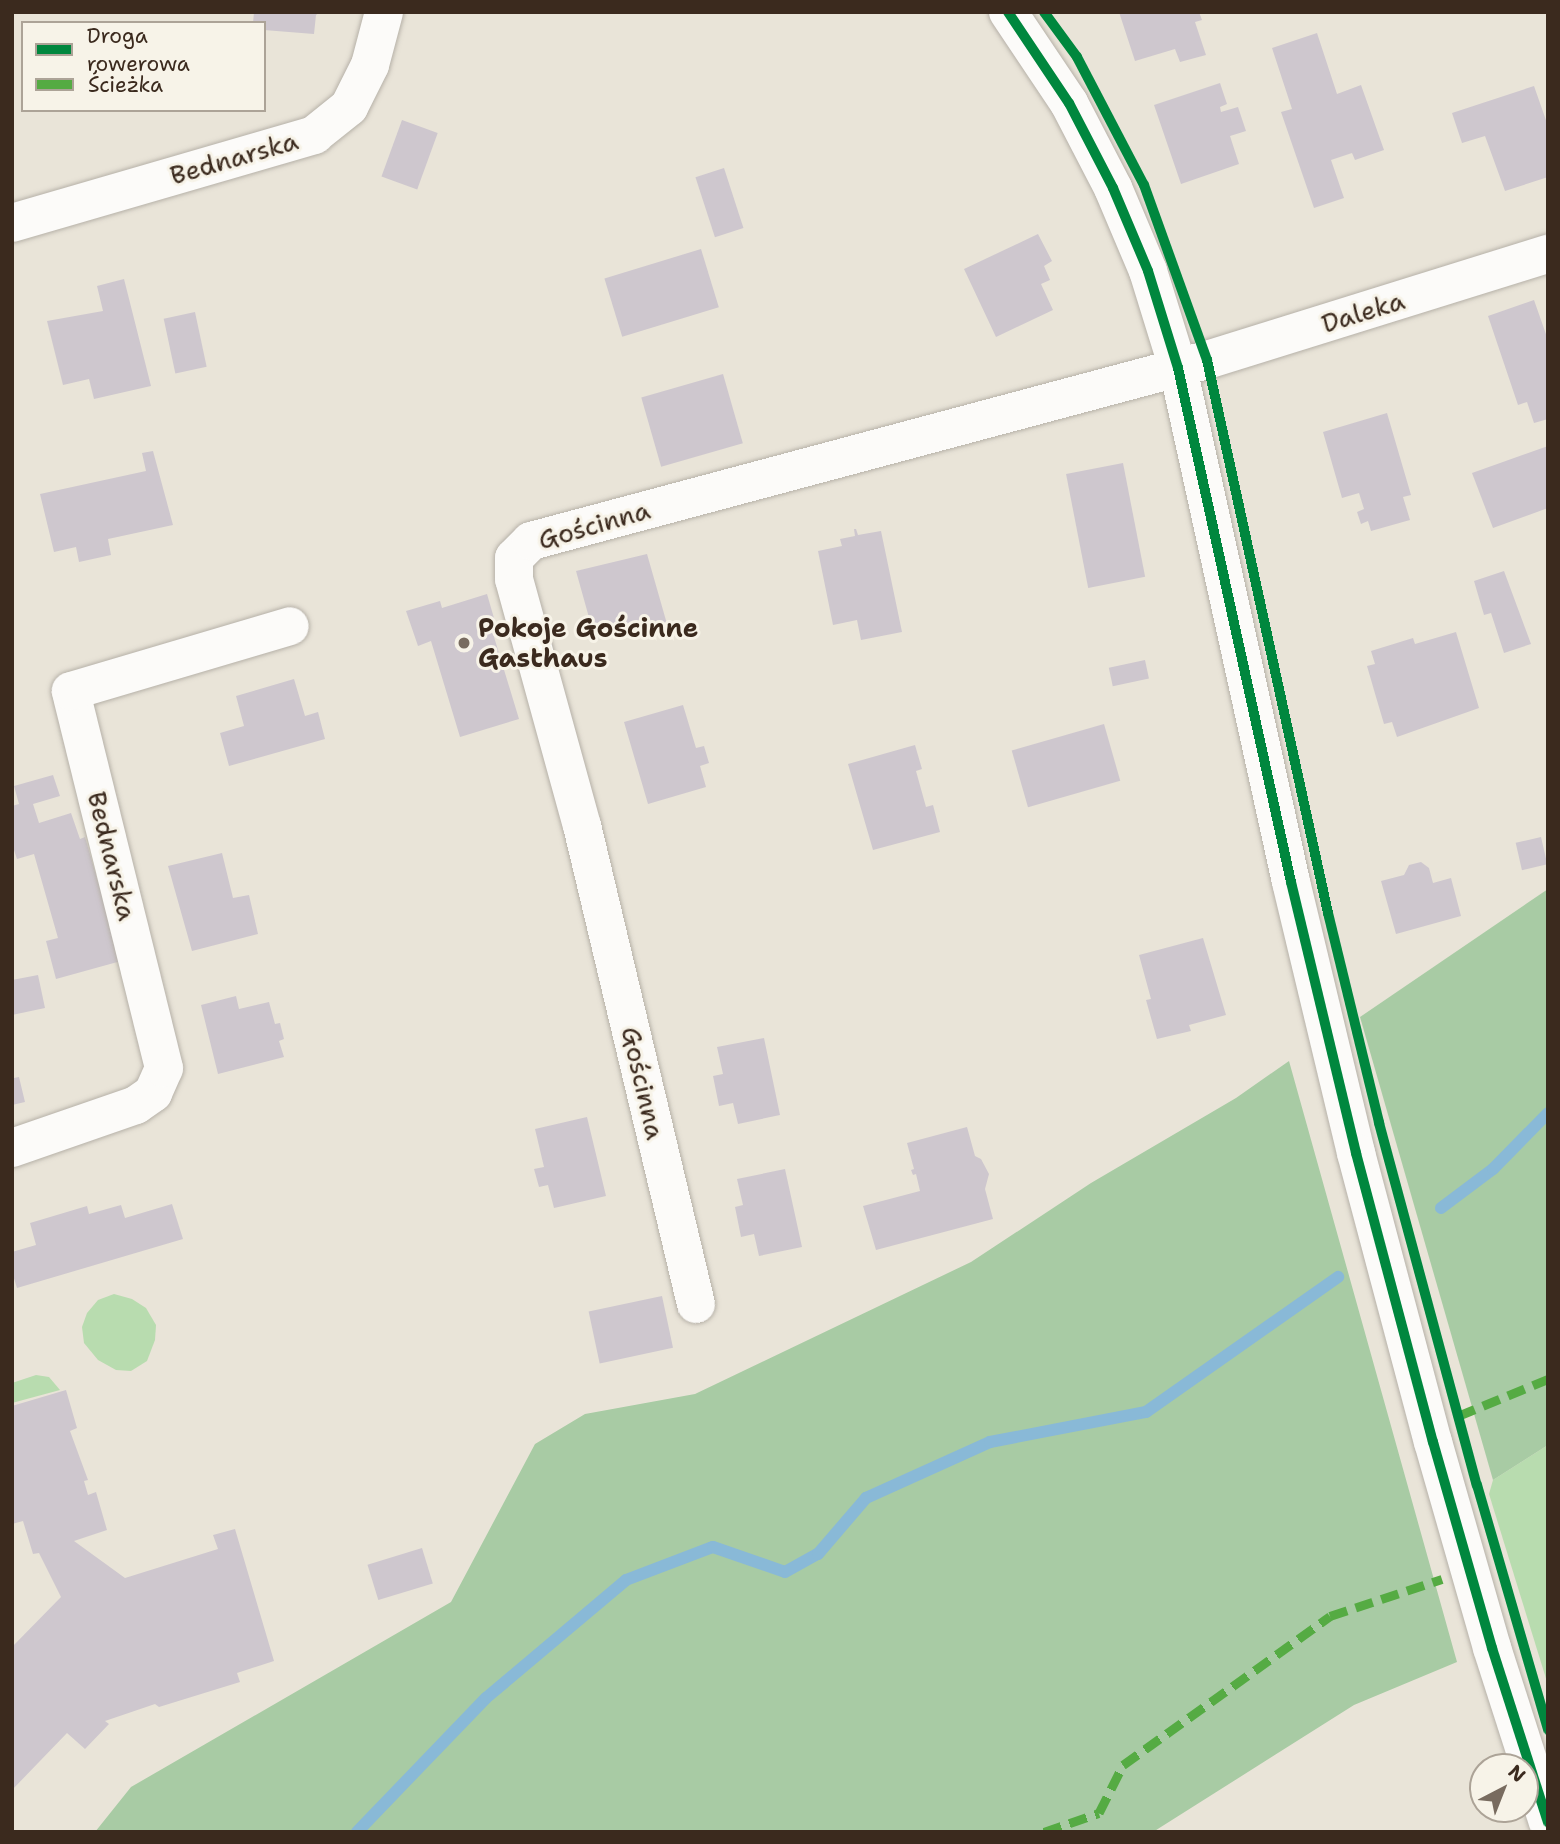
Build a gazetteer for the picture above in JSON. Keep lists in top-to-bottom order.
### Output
{
  "streets": {
    "street": ["Bednarska", "Daleka", "Gościnna"]
  },
  "crossings": [
    ["Daleka", "Gościnna"]
  ],
  "places": ["Pokoje Gościnne Gasthaus"],
  "legend": ["Droga rowerowa", "Ścieżka"],
  "north": "top right"
}
